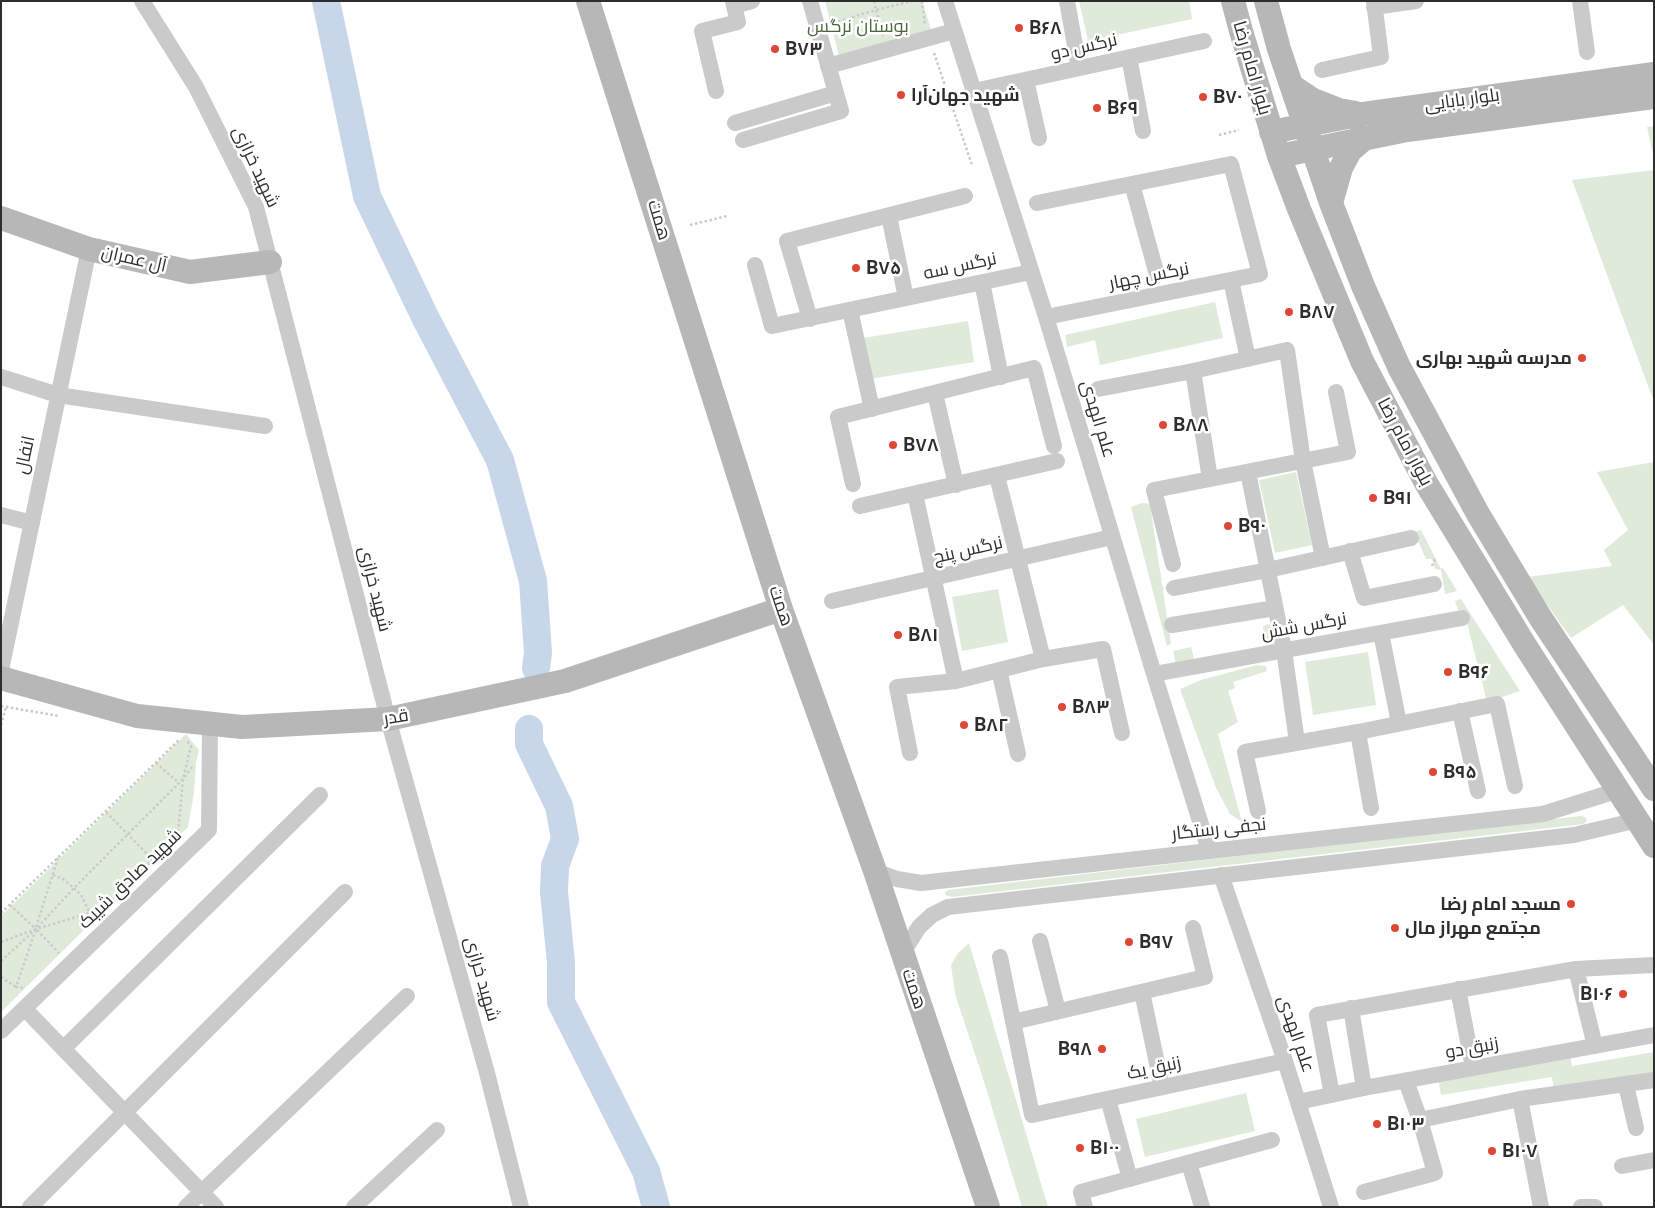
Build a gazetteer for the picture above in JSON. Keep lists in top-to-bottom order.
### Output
{
  "streets": {
    "street": [
      "نرگس دو",
      "بلوار امام رضا",
      "بلوار بابایی",
      "شهید خرازی",
      "همت",
      "آل عمران",
      "نرگس سه",
      "نرگس چهار",
      "علم الهدی",
      "انفال",
      "نرگس پنج",
      "نرگس شش",
      "قدر",
      "نجفی رستگار",
      "شهید صادق شیبک",
      "زنبق دو",
      "زنبق یک"
    ]
  },
  "crossings": [
    ["نرگس دو", "علم الهدی"],
    ["بلوار امام رضا", "بلوار بابایی"],
    ["بلوار امام رضا", "نجفی رستگار"],
    ["شهید خرازی", "آل عمران"],
    ["شهید خرازی", "قدر"],
    ["همت", "قدر"],
    ["همت", "نجفی رستگار"],
    ["آل عمران", "انفال"],
    ["نرگس سه", "علم الهدی"],
    ["نرگس چهار", "علم الهدی"],
    ["علم الهدی", "نرگس پنج"],
    ["علم الهدی", "نرگس شش"],
    ["علم الهدی", "نجفی رستگار"],
    ["علم الهدی", "زنبق دو"],
    ["علم الهدی", "زنبق یک"],
    ["قدر", "شهید صادق شیبک"]
  ],
  "parks": ["بوستان نرگس"],
  "places": [
    "B۶۸",
    "B۷۳",
    "شهید جهان‌آرا",
    "B۷۰",
    "B۶۹",
    "B۷۵",
    "B۸۷",
    "مدرسه شهید بهاری",
    "B۸۸",
    "B۷۸",
    "B۹۱",
    "B۹۰",
    "B۸۱",
    "B۹۶",
    "B۸۳",
    "B۸۲",
    "B۹۵",
    "مسجد امام رضا",
    "مجتمع مهراز مال",
    "B۹۷",
    "B۱۰۶",
    "B۹۸",
    "B۱۰۳",
    "B۱۰۰",
    "B۱۰۷"
  ]
}
